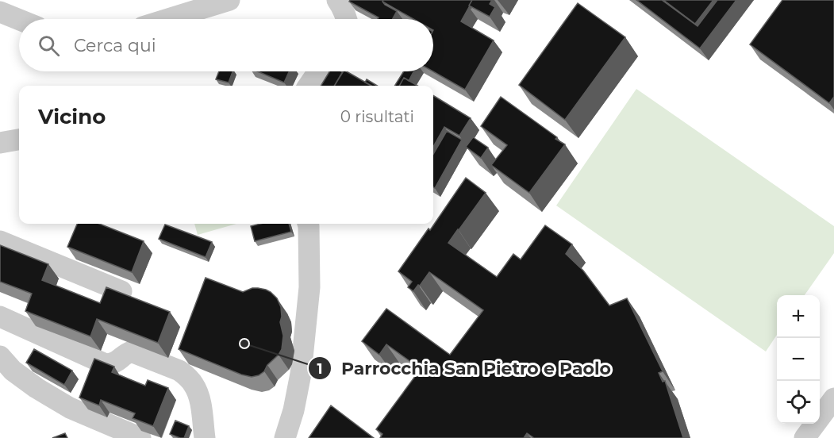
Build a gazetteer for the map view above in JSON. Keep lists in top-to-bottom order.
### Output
{
  "places": ["Parrocchia San Pietro e Paolo"],
  "page": {
    "search": "Cerca qui",
    "heading": ["Vicino", "0 risultati"],
    "map_buttons": ["+", "−"]
  }
}
